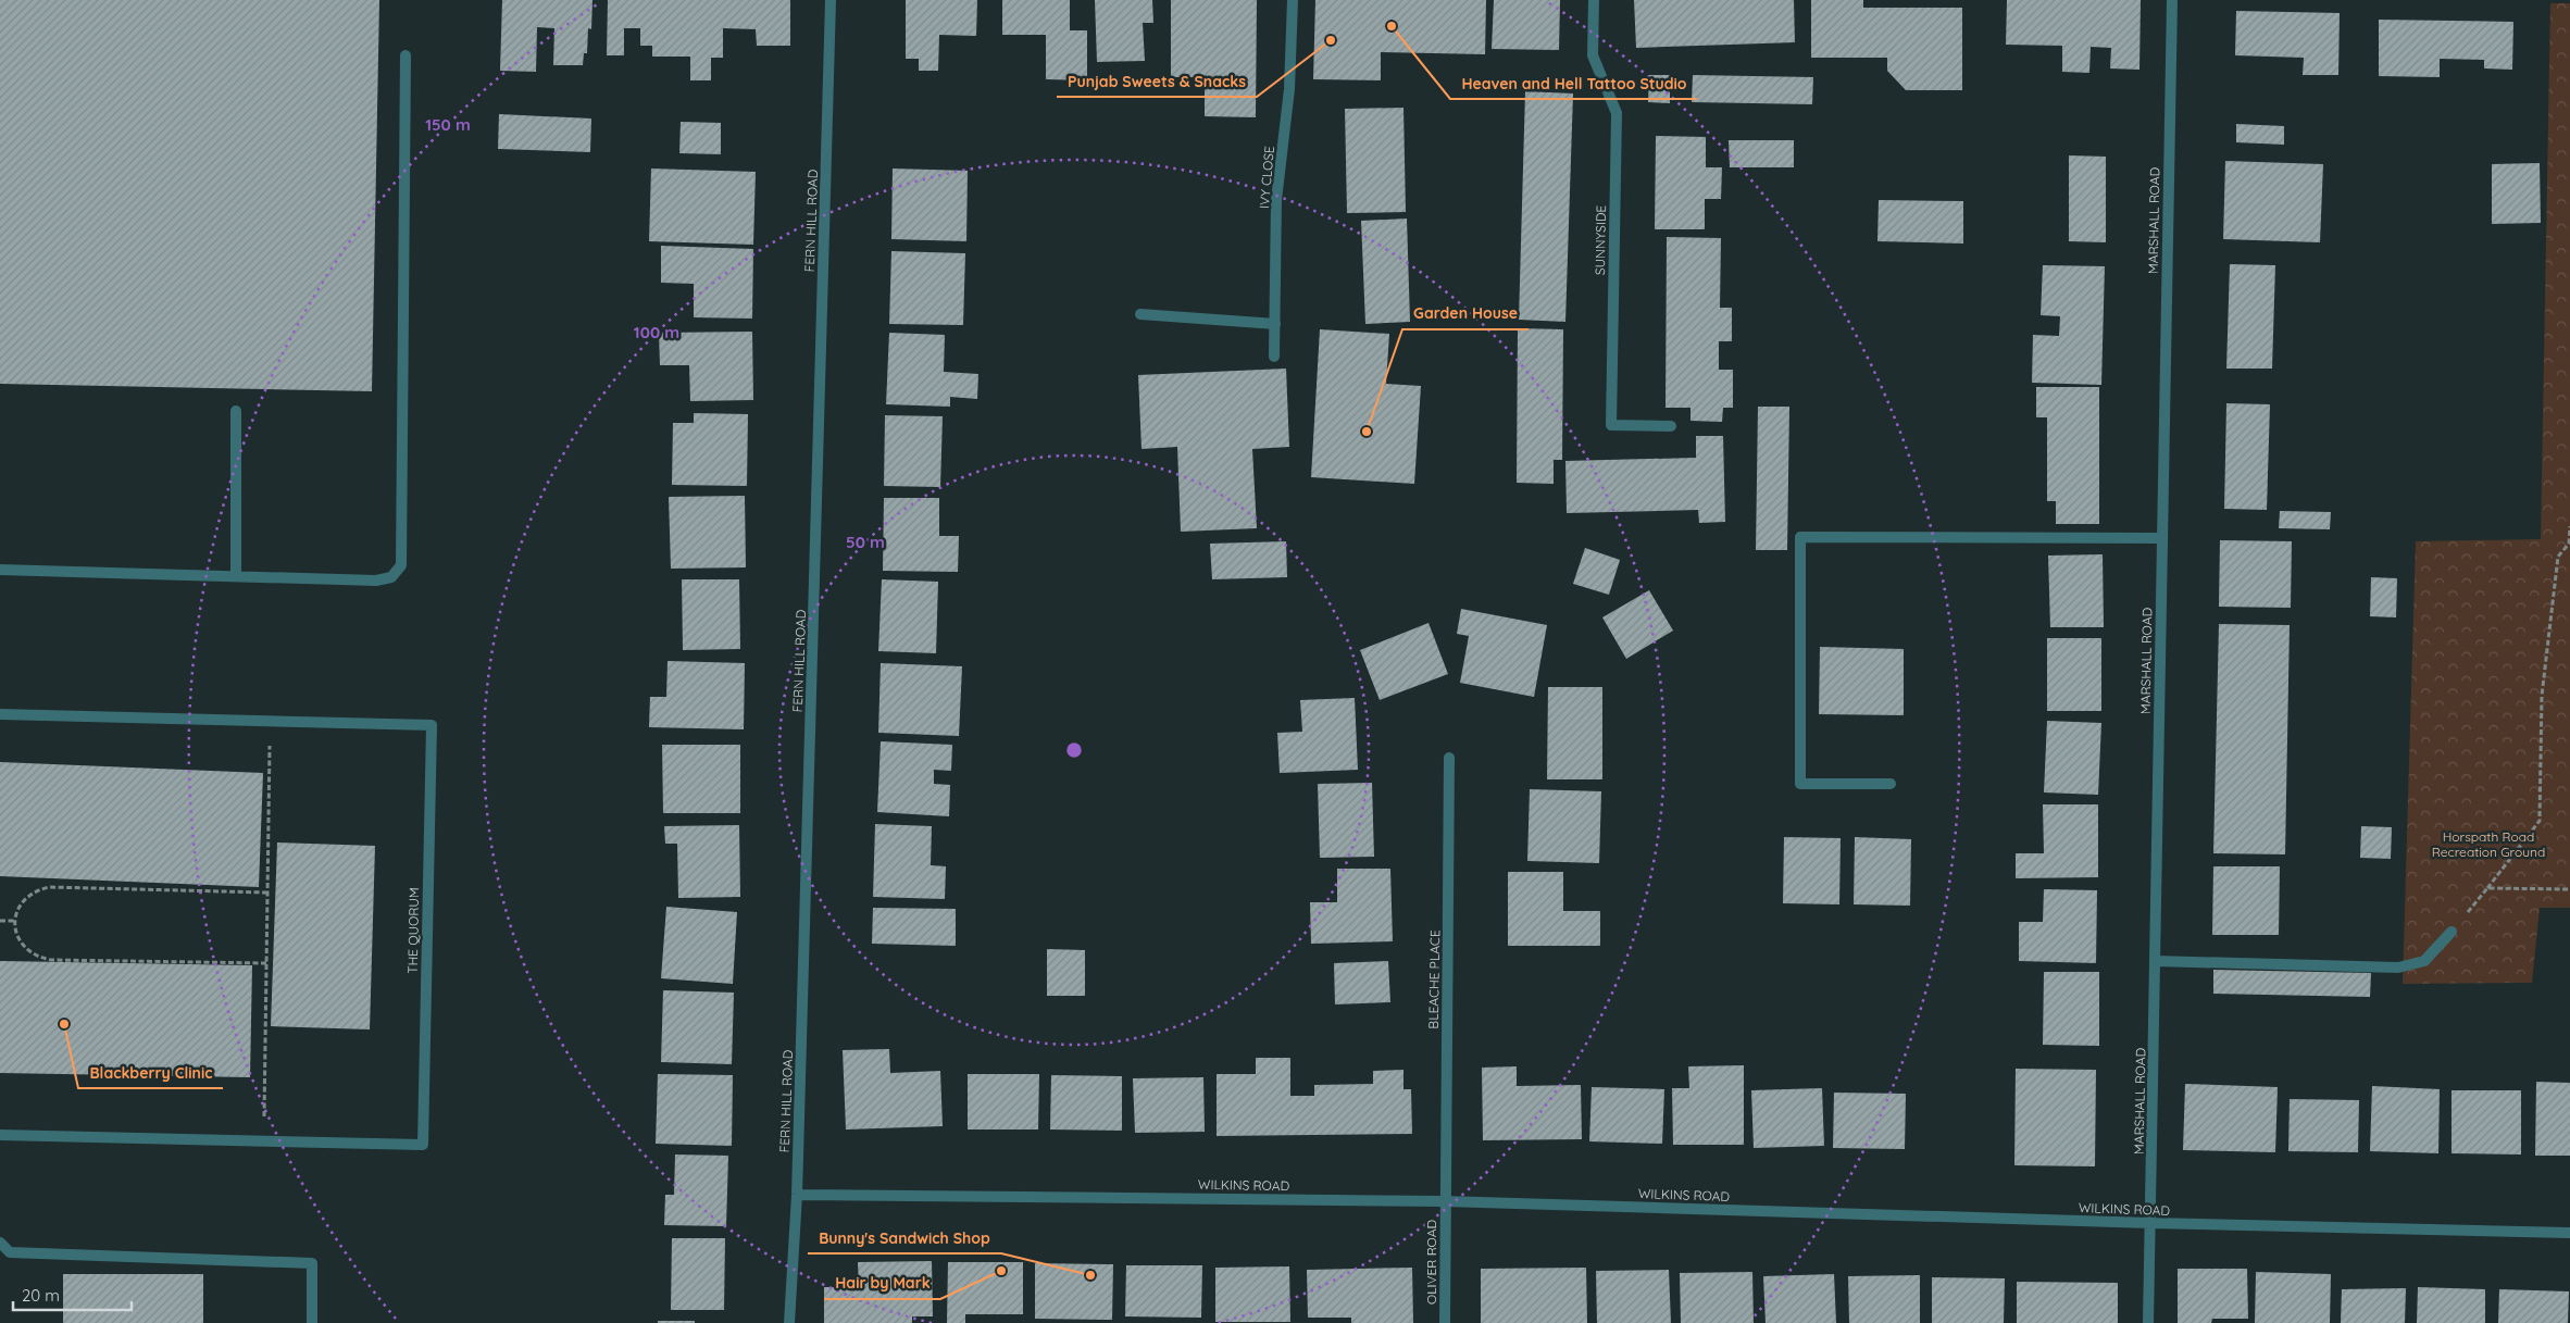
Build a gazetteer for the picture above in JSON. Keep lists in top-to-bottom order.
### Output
{
  "streets": {
    "street": [
      "IVY CLOSE",
      "FERN HILL ROAD",
      "MARSHALL ROAD",
      "SUNNYSIDE",
      "THE QUORUM",
      "BLEACHE PLACE",
      "WILKINS ROAD",
      "OLIVER ROAD"
    ]
  },
  "crossings": [
    ["FERN HILL ROAD", "WILKINS ROAD"],
    ["MARSHALL ROAD", "WILKINS ROAD"],
    ["BLEACHE PLACE", "WILKINS ROAD"],
    ["BLEACHE PLACE", "OLIVER ROAD"],
    ["WILKINS ROAD", "OLIVER ROAD"]
  ],
  "parks": ["Horspath Road Recreation Ground"],
  "places": [
    "Heaven and Hell Tattoo Studio",
    "Punjab Sweets & Snacks",
    "Garden House",
    "Blackberry Clinic",
    "Hair by Mark",
    "Bunny's Sandwich Shop"
  ],
  "scale_bar": "20 m",
  "rings": ["150 m", "100 m", "50 m"]
}
